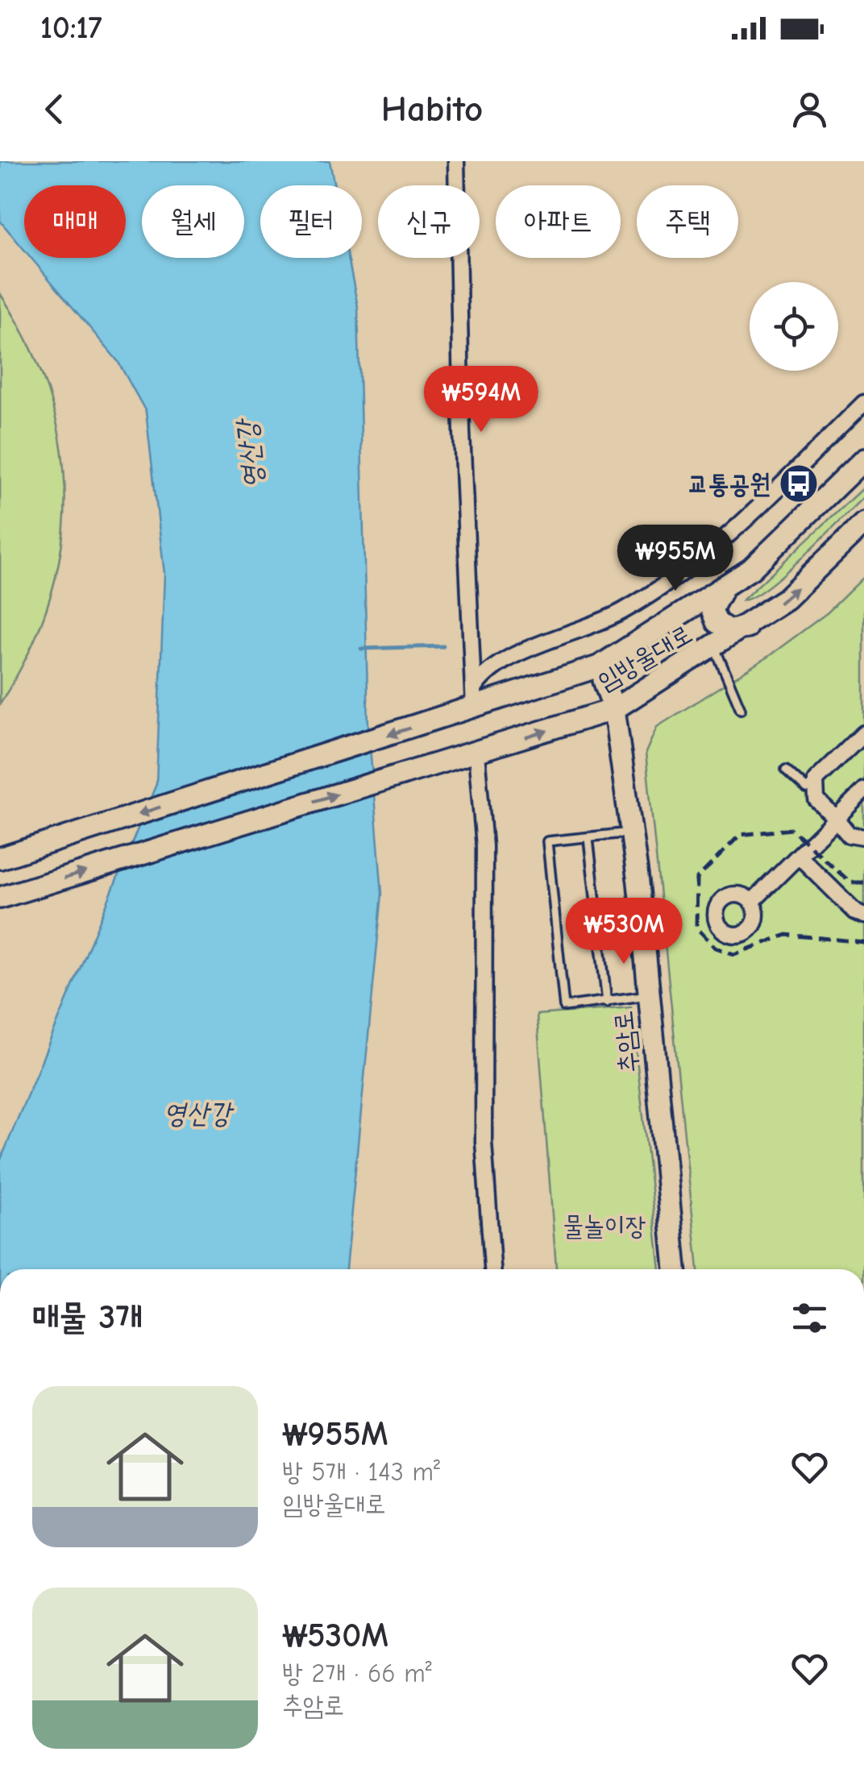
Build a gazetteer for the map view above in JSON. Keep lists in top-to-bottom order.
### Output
{
  "streets": {
    "main road": ["임방울대로", "추암로"]
  },
  "crossings": [
    ["임방울대로", "추암로"]
  ],
  "water": ["영산강"],
  "parks": ["물놀이장"],
  "places": {
    "bus stop": ["교통공원"]
  },
  "page": {
    "status": "10:17",
    "header": "Habito",
    "chip": [
      "매매",
      "월세",
      "필터",
      "신규",
      "아파트",
      "주택"
    ],
    "price": ["₩594M", "₩955M", "₩530M"],
    "heading": "매물 3개",
    "list": [
      {
        "name": "₩955M",
        "note": "방 5개 · 143 m² · 임방울대로"
      },
      {
        "name": "₩530M",
        "note": "방 2개 · 66 m² · 추암로"
      }
    ]
  }
}
